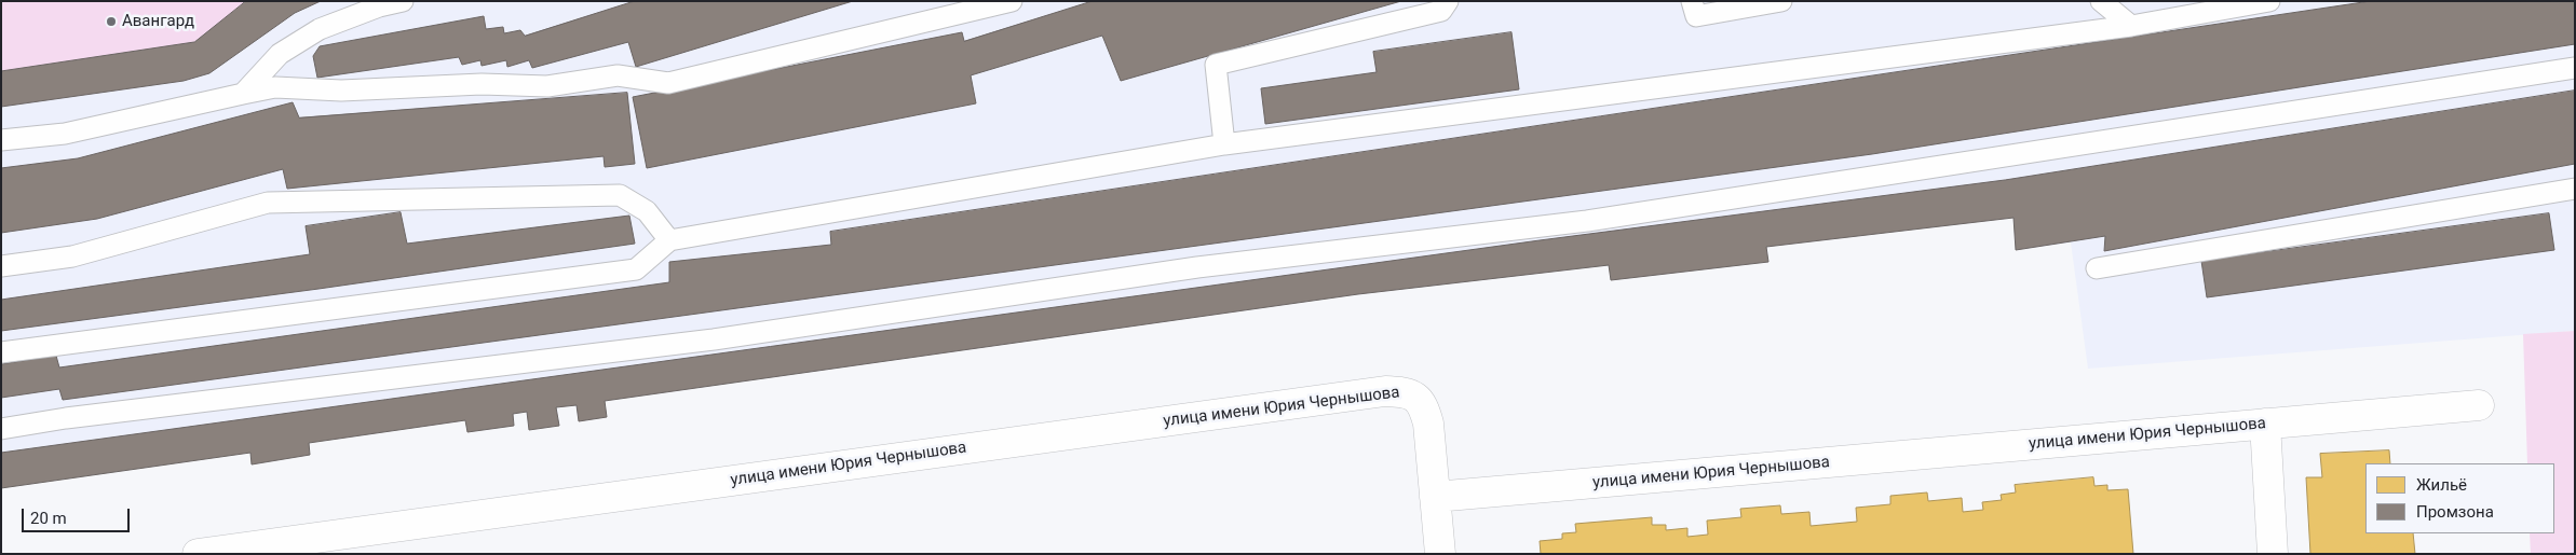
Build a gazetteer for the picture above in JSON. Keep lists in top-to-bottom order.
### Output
{
  "streets": {
    "street": ["улица имени Юрия Чернышова"]
  },
  "places": ["Авангард"],
  "legend": ["Жильё", "Промзона"],
  "scale_bar": "20 m"
}
